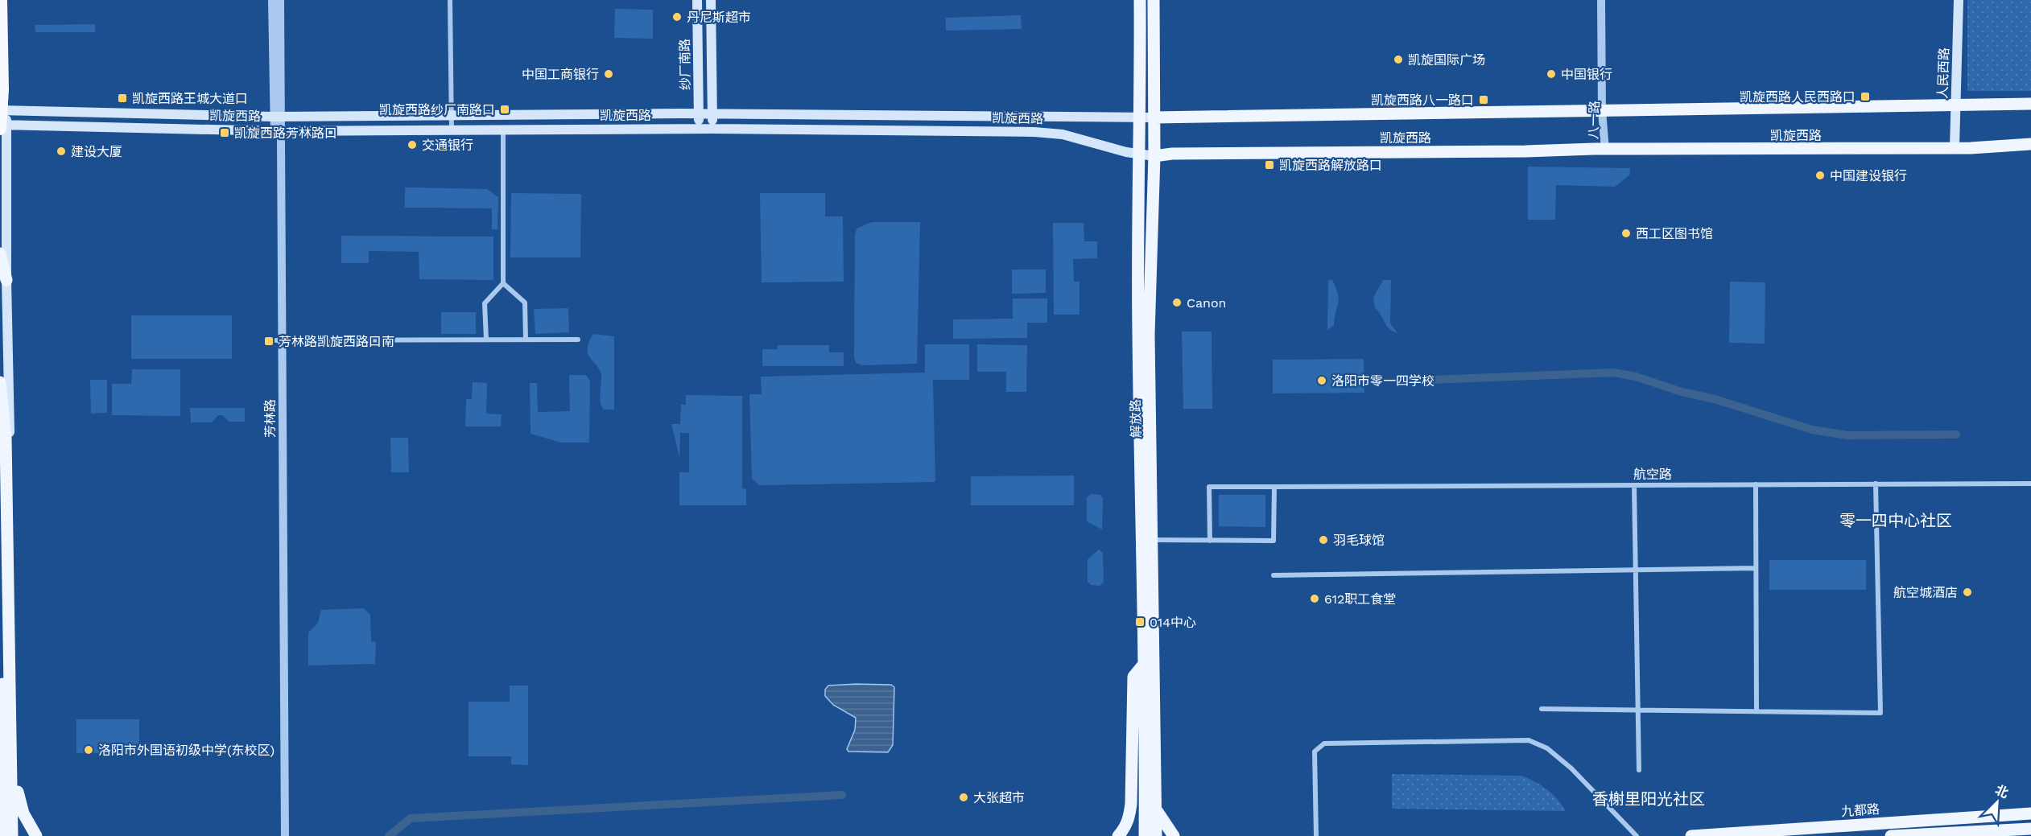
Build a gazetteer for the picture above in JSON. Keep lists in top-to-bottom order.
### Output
{
  "streets": {
    "main road": [
      "纱厂南路",
      "人民西路",
      "凯旋西路",
      "解放路",
      "九都路"
    ],
    "street": ["八一路", "芳林路", "航空路"]
  },
  "crossings": [
    ["纱厂南路", "凯旋西路"],
    ["人民西路", "凯旋西路"],
    ["凯旋西路", "八一路"],
    ["凯旋西路", "芳林路"],
    ["凯旋西路", "解放路"]
  ],
  "districts": ["零一四中心社区", "香榭里阳光社区"],
  "places": {
    "other": [
      "丹尼斯超市",
      "凯旋国际广场",
      "中国工商银行",
      "中国银行",
      "交通银行",
      "建设大厦",
      "中国建设银行",
      "西工区图书馆",
      "Canon",
      "洛阳市零一四学校",
      "羽毛球馆",
      "航空城酒店",
      "612职工食堂",
      "洛阳市外国语初级中学(东校区)",
      "大张超市"
    ],
    "transit": [
      "凯旋西路人民西路口",
      "凯旋西路王城大道口",
      "凯旋西路八一路口",
      "凯旋西路纱厂南路口",
      "凯旋西路芳林路口",
      "凯旋西路解放路口",
      "芳林路凯旋西路口南",
      "014中心"
    ]
  },
  "north": "top right"
}
